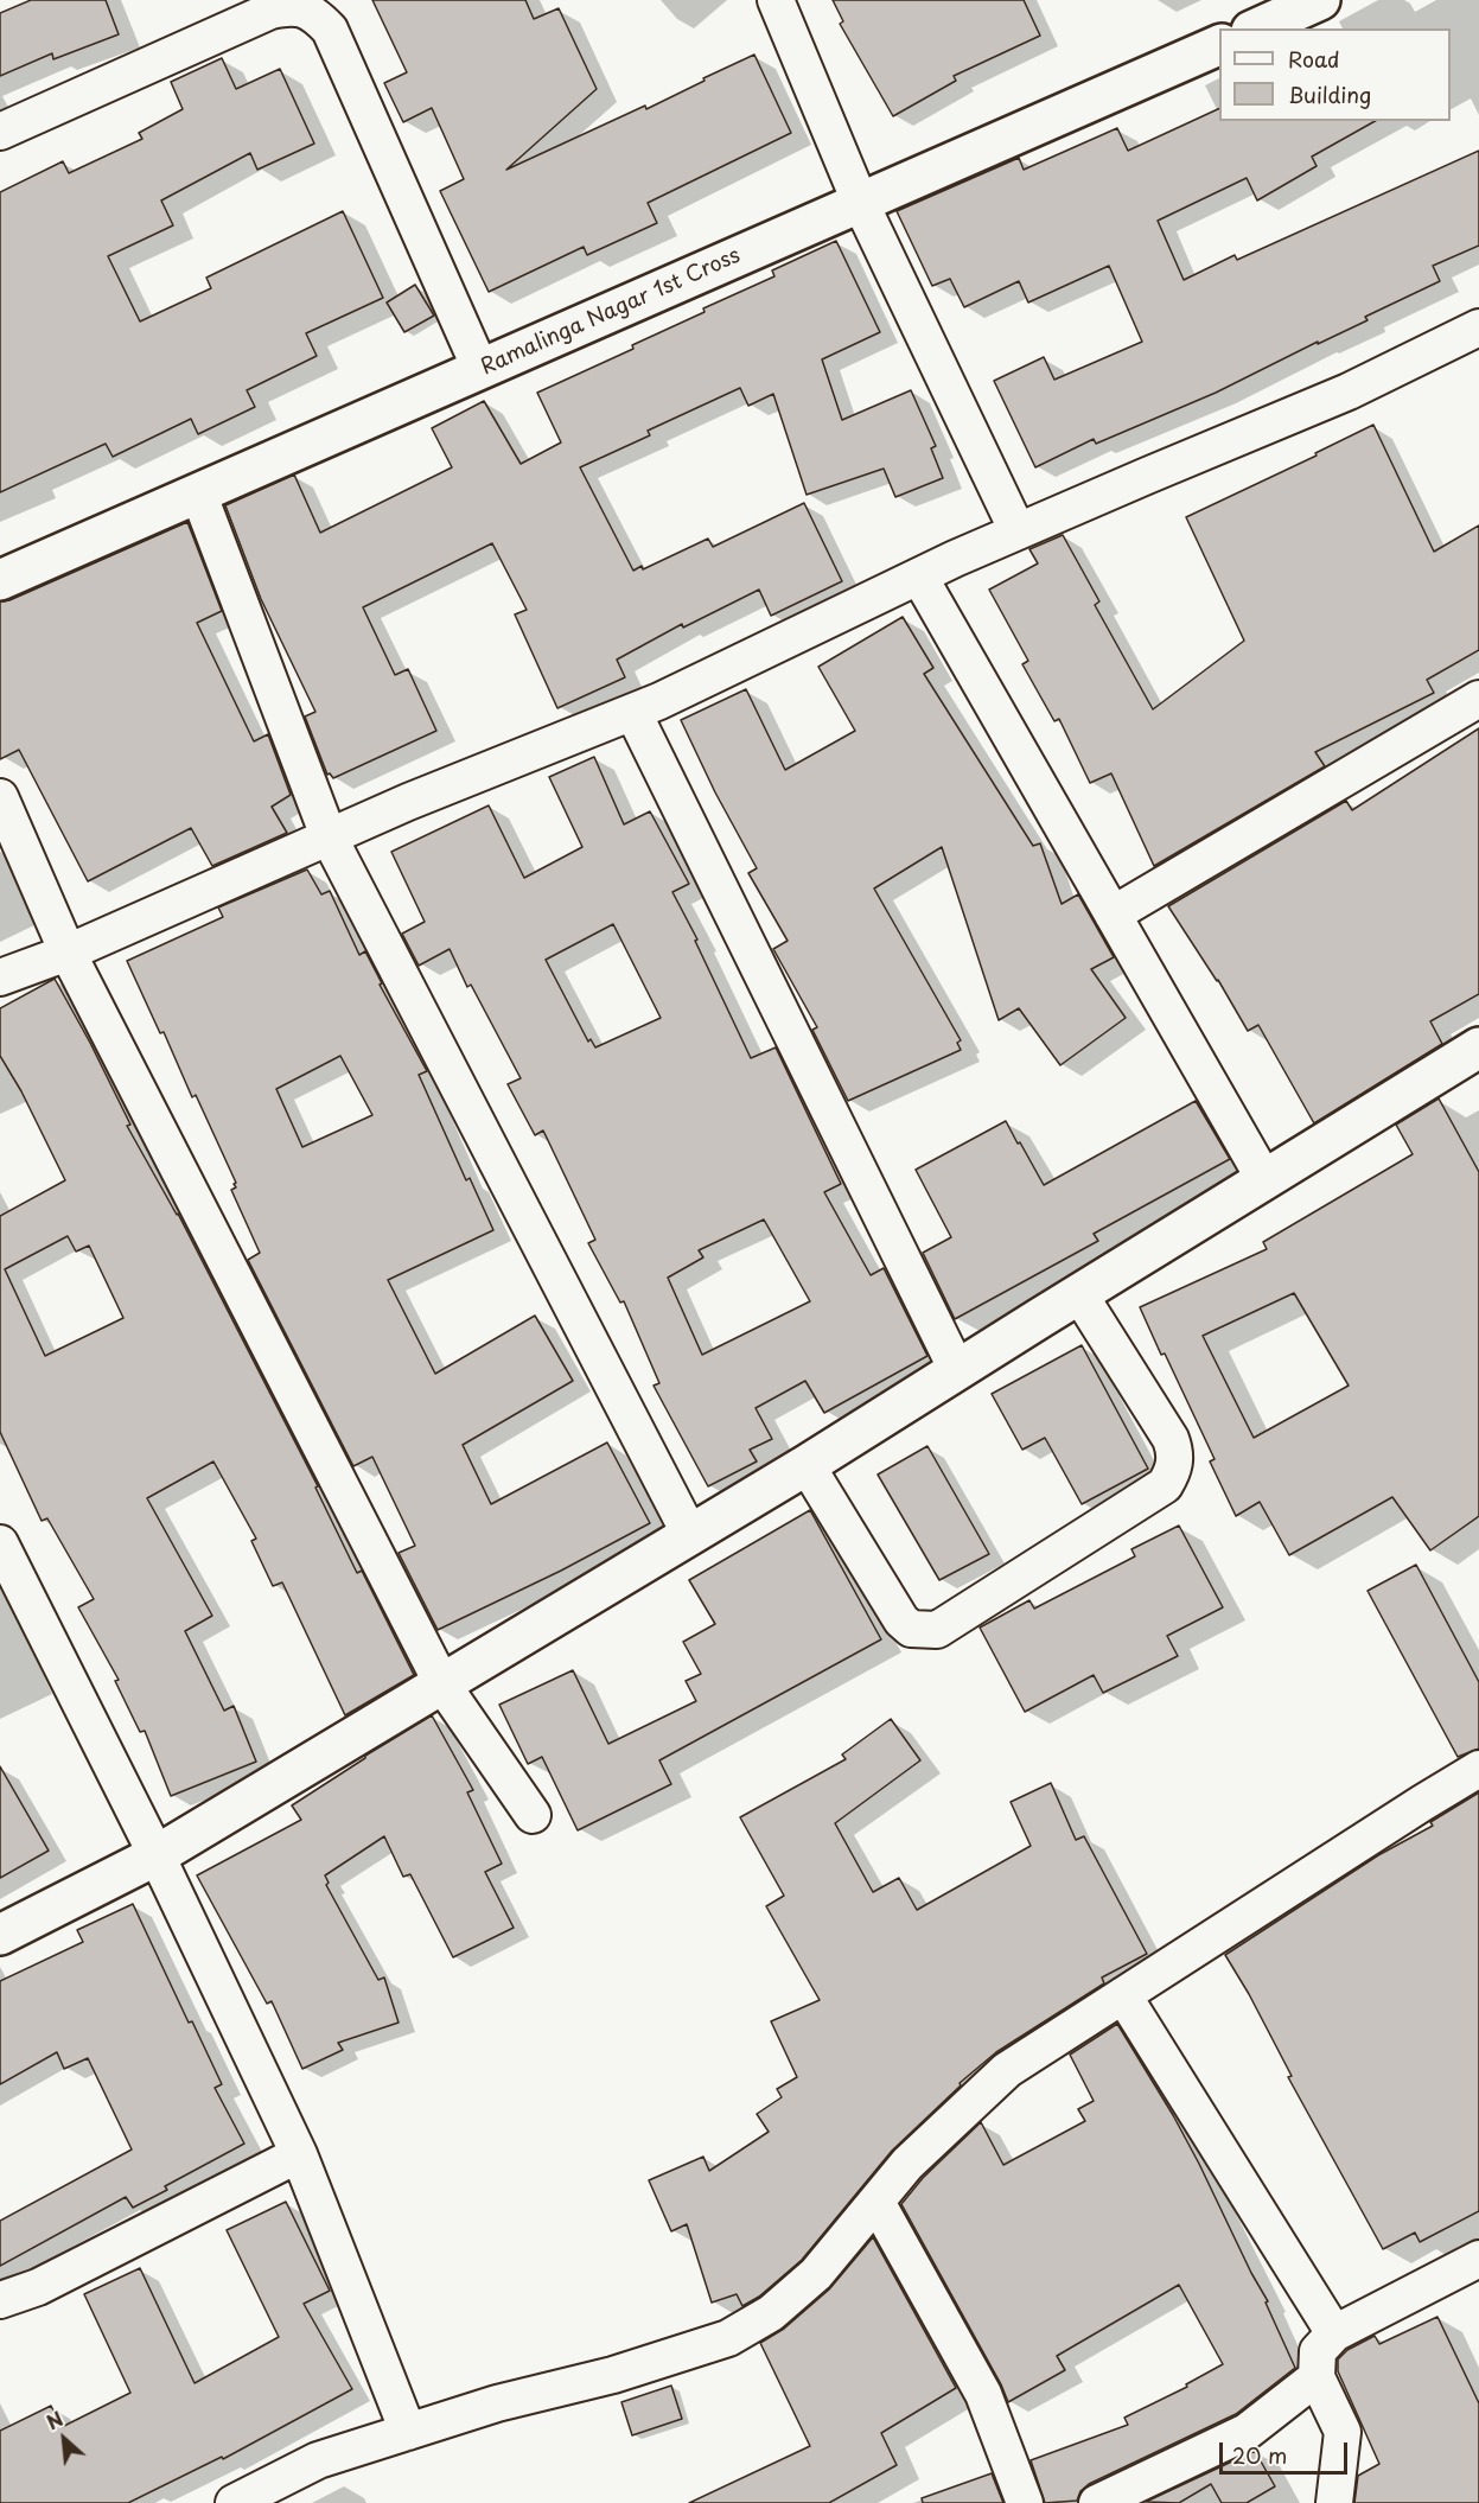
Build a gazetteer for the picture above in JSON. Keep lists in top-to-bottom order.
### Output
{
  "streets": {
    "street": ["Ramalinga Nagar 1st Cross"]
  },
  "legend": ["Road", "Building"],
  "scale_bar": "20 m",
  "north": "top left"
}
